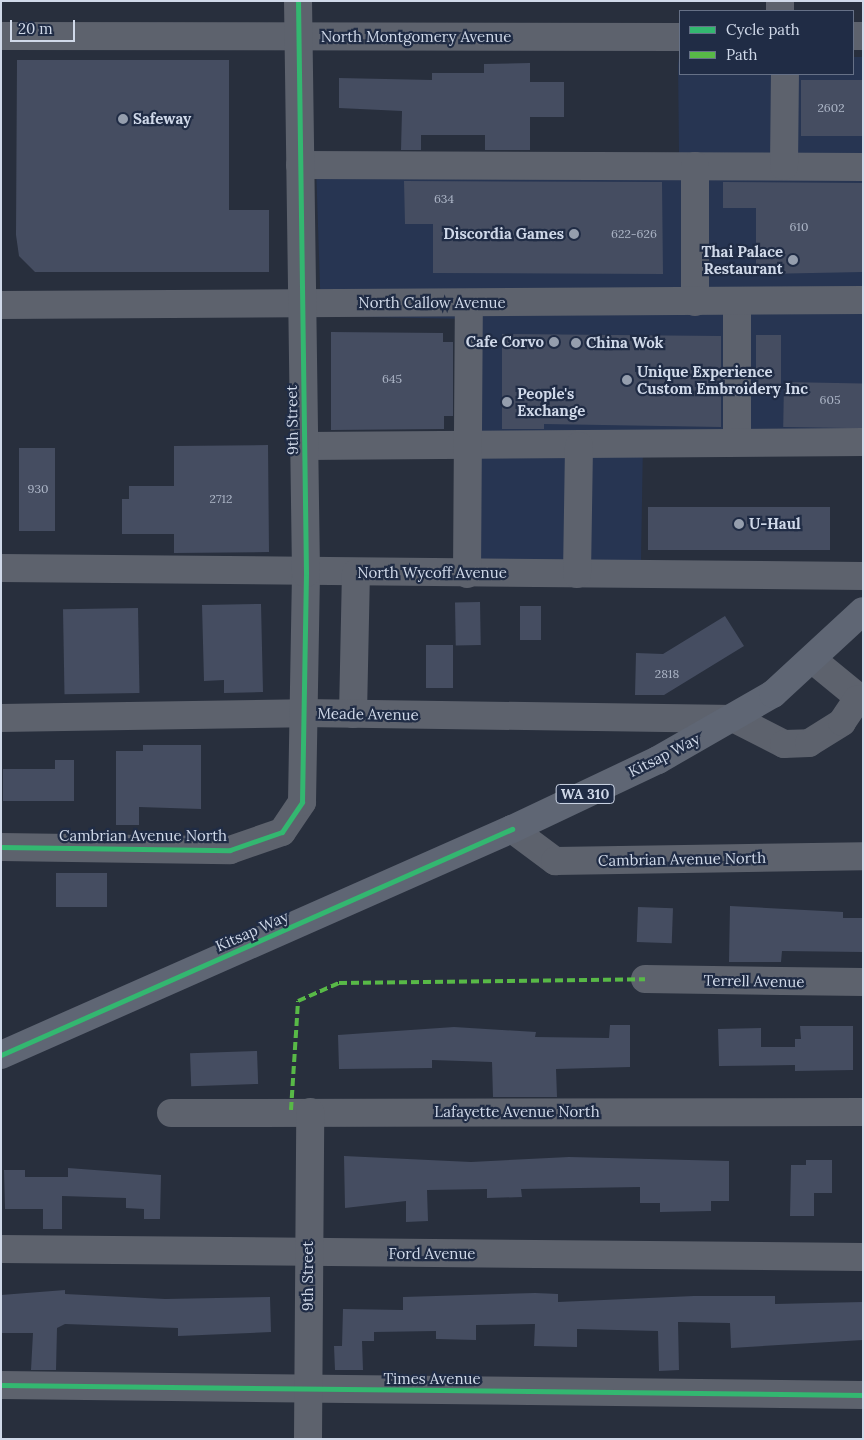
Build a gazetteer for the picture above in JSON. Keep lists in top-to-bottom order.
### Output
{
  "streets": {
    "main road": ["Kitsap Way", "WA 310"],
    "street": [
      "North Montgomery Avenue",
      "North Callow Avenue",
      "9th Street",
      "North Wycoff Avenue",
      "Meade Avenue",
      "Cambrian Avenue North",
      "Terrell Avenue",
      "Lafayette Avenue North",
      "Ford Avenue",
      "Times Avenue"
    ]
  },
  "crossings": [
    ["North Montgomery Avenue", "9th Street"],
    ["North Callow Avenue", "9th Street"],
    ["9th Street", "North Wycoff Avenue"],
    ["9th Street", "Meade Avenue"],
    ["9th Street", "Cambrian Avenue North"],
    ["9th Street", "Lafayette Avenue North"],
    ["9th Street", "Ford Avenue"],
    ["9th Street", "Times Avenue"],
    ["Meade Avenue", "Kitsap Way"],
    ["Kitsap Way", "Cambrian Avenue North"]
  ],
  "places": [
    "Safeway",
    "Discordia Games",
    "Thai Palace Restaurant",
    "Cafe Corvo",
    "China Wok",
    "Unique Experience Custom Embroidery Inc",
    "People's Exchange",
    "U-Haul"
  ],
  "house_numbers": [
    "2602",
    "634",
    "610",
    "622-626",
    "645",
    "605",
    "930",
    "2712",
    "2818"
  ],
  "legend": ["Cycle path", "Path"],
  "scale_bar": "20 m"
}
